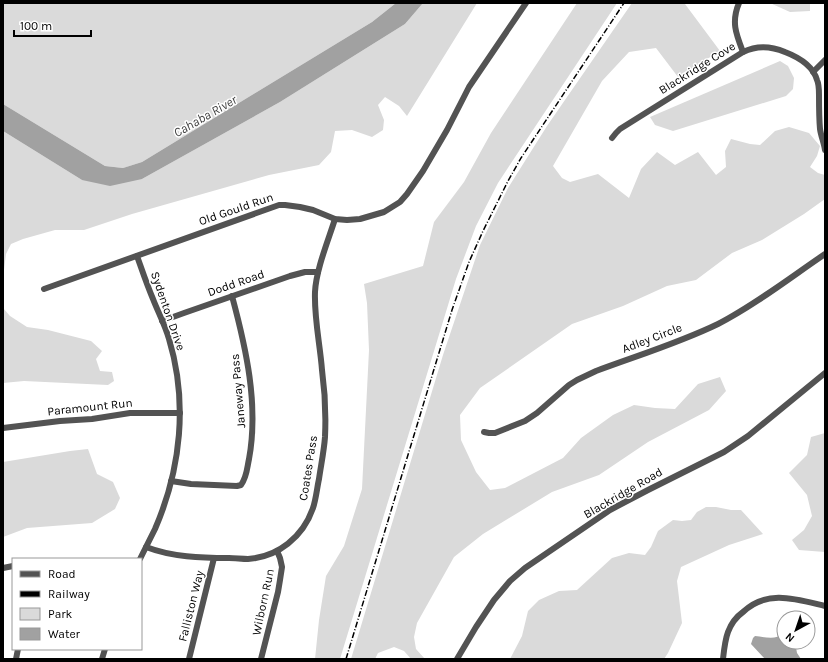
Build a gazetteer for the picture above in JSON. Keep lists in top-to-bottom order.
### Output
{
  "streets": {
    "street": [
      "Blackridge Cove",
      "Old Gould Run",
      "Dodd Road",
      "Sydenton Drive",
      "Adley Circle",
      "Janeway Pass",
      "Paramount Run",
      "Coates Pass",
      "Blackridge Road",
      "Wilborn Run",
      "Falliston Way"
    ]
  },
  "crossings": [
    ["Old Gould Run", "Sydenton Drive"],
    ["Old Gould Run", "Coates Pass"],
    ["Dodd Road", "Sydenton Drive"],
    ["Dodd Road", "Janeway Pass"],
    ["Dodd Road", "Coates Pass"],
    ["Sydenton Drive", "Janeway Pass"],
    ["Sydenton Drive", "Paramount Run"],
    ["Sydenton Drive", "Coates Pass"],
    ["Coates Pass", "Wilborn Run"],
    ["Coates Pass", "Falliston Way"]
  ],
  "water": ["Cahaba River"],
  "legend": [
    "Road",
    "Railway",
    "Park",
    "Water"
  ],
  "scale_bar": "100 m",
  "north": "bottom left"
}
